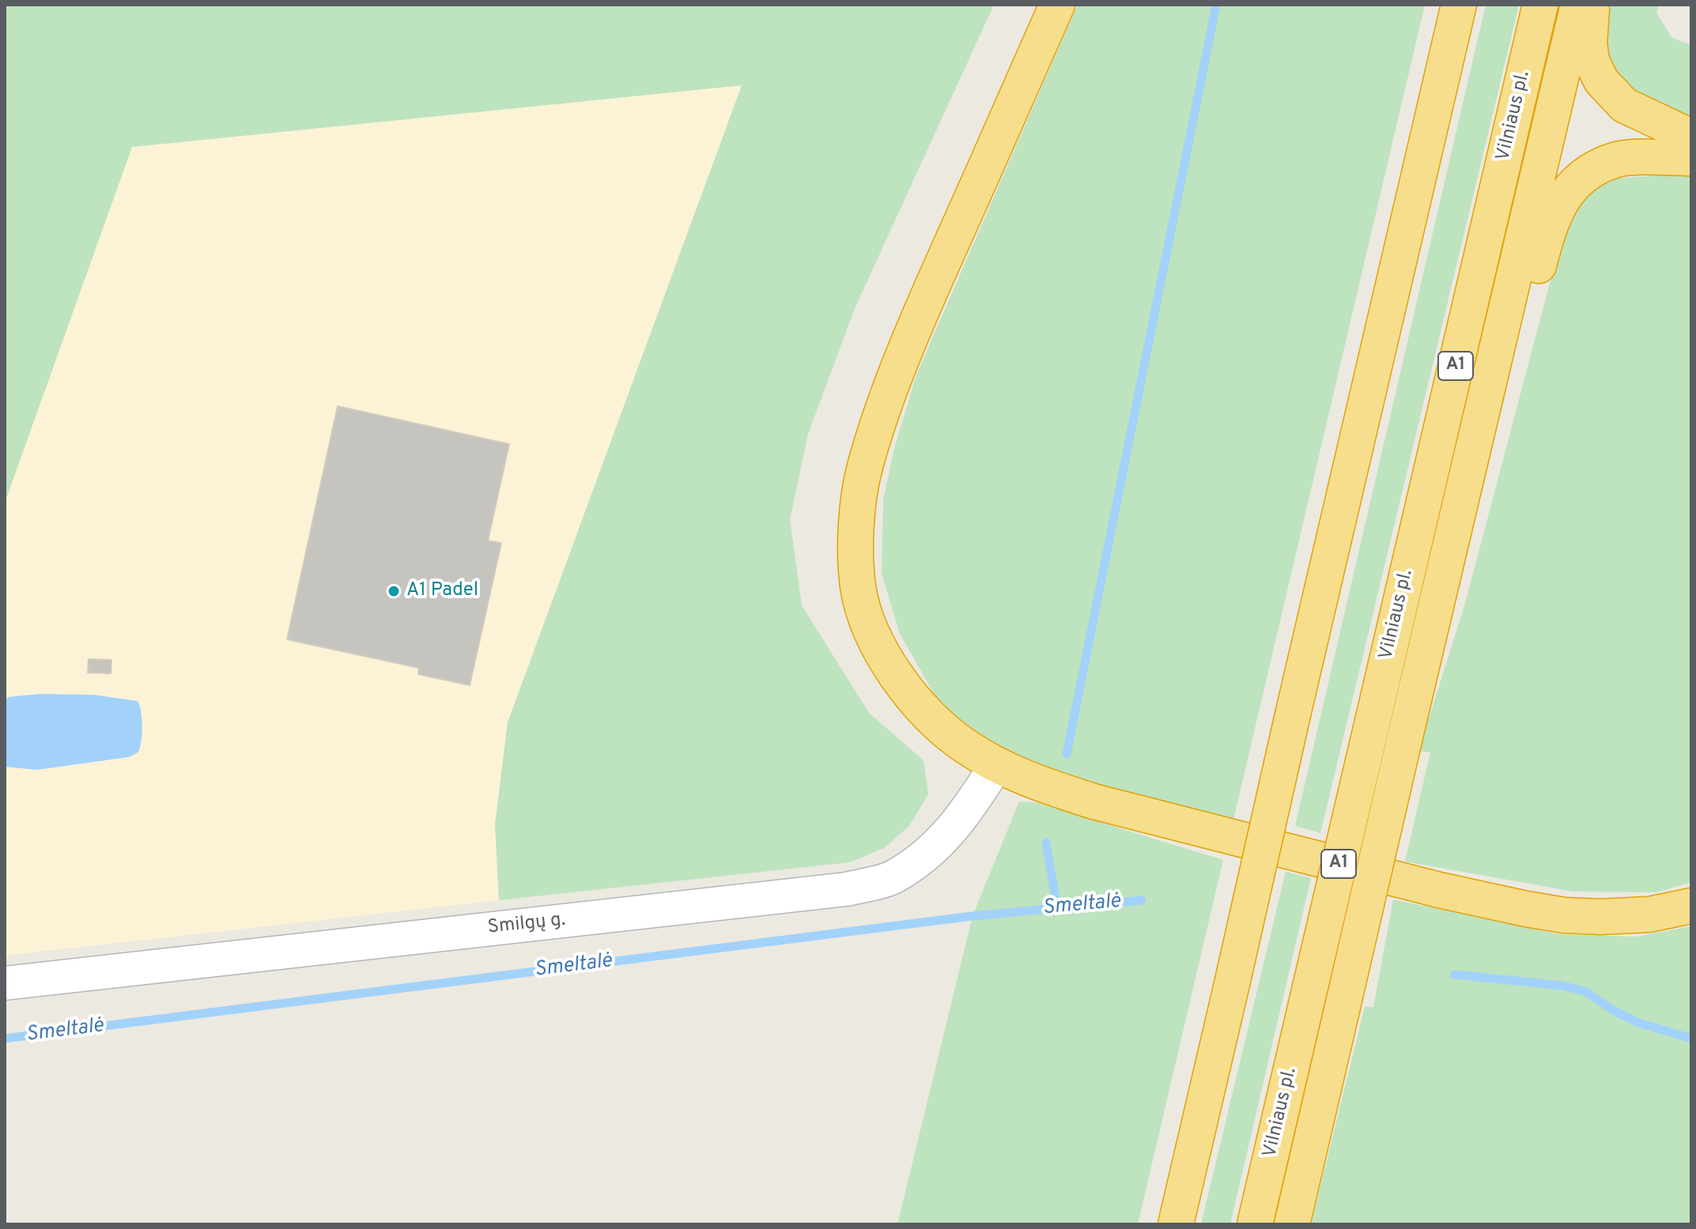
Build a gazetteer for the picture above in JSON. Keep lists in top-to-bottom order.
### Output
{
  "streets": {
    "highway": ["Vilniaus pl.", "A1"],
    "street": ["Smilgų g."]
  },
  "water": ["Smeltalė"],
  "places": ["A1 Padel"]
}
